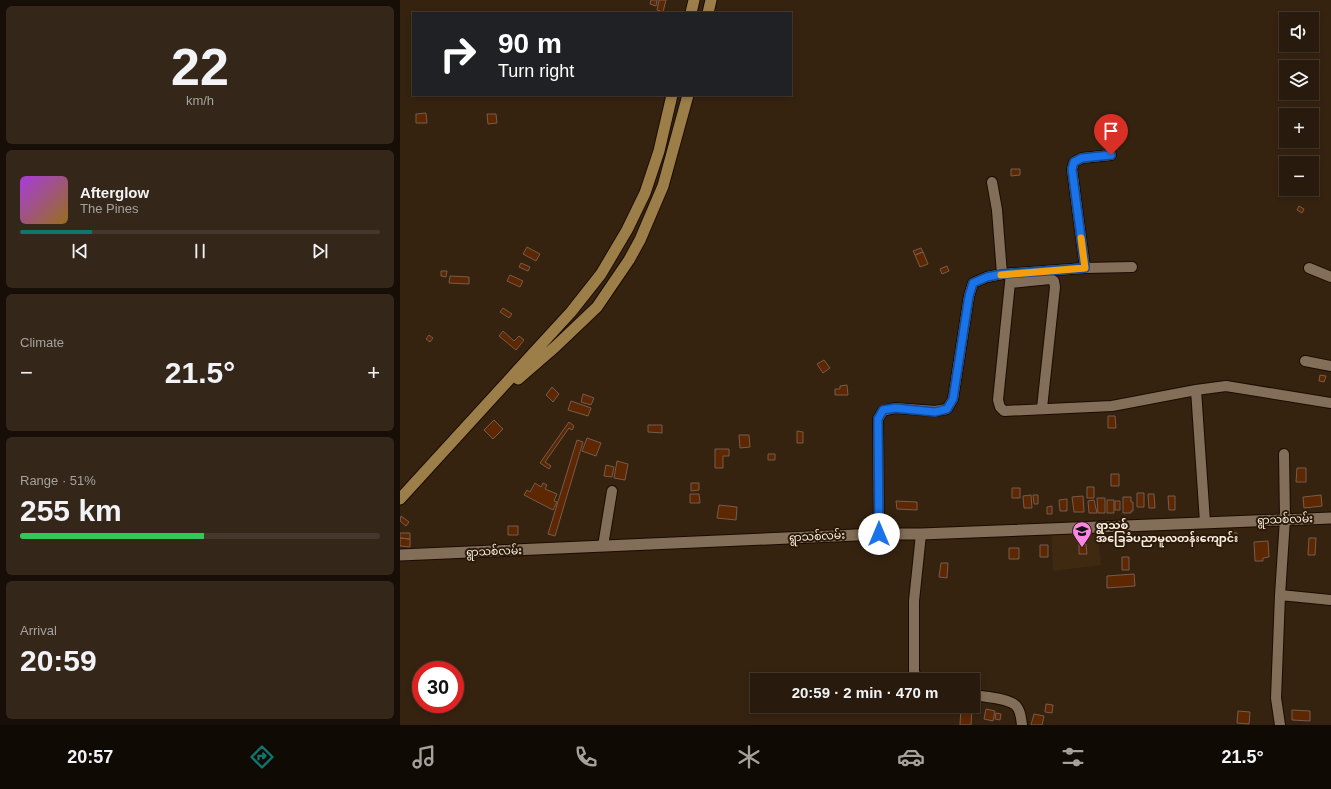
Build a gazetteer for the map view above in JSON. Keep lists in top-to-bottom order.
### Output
{
  "streets": {
    "street": ["ရွာသစ်လမ်း"]
  },
  "places": {
    "school or university": ["ရွာသစ် အခြေခံပညာမူလတန်းကျောင်း"]
  },
  "page": {
    "tile": [
      ["22", "km/h"],
      "Climate",
      ["Range · 51%", "255 km"],
      ["Arrival", "20:59"]
    ],
    "map_buttons": ["+", "−"],
    "turn": ["90 m", "Turn right"],
    "song": ["Afterglow", "The Pines"],
    "heat": ["−", "21.5°", "+"],
    "limit": "30",
    "trip": "20:59 · 2 min · 470 m",
    "tabs": ["20:57", "21.5°"]
  }
}
